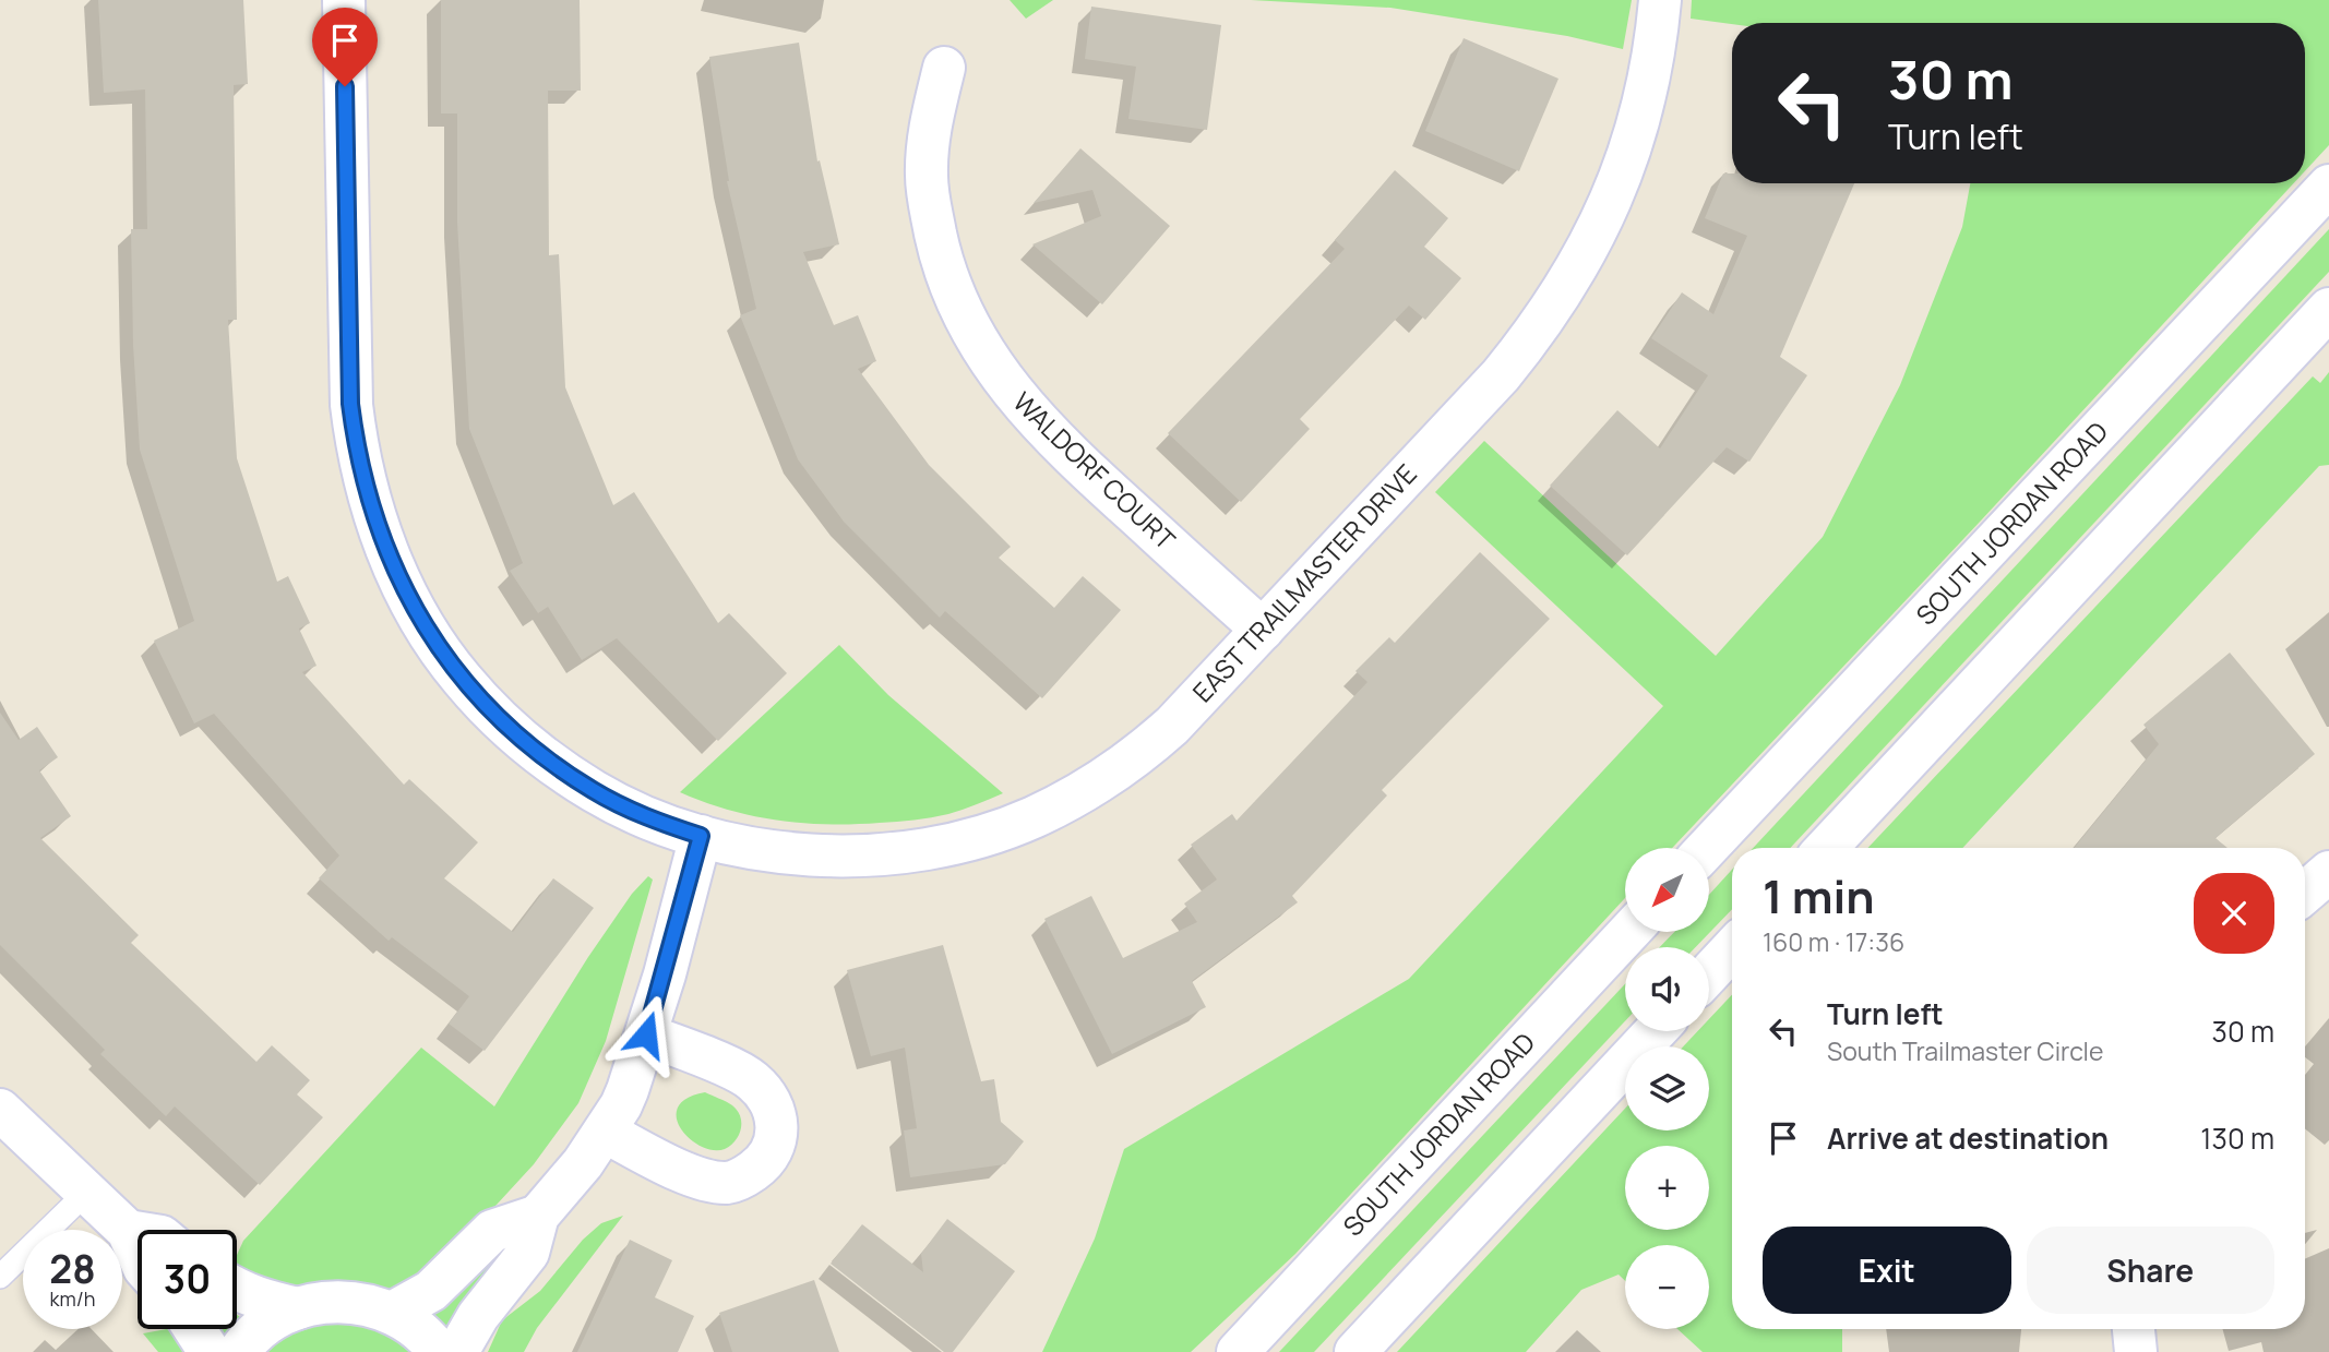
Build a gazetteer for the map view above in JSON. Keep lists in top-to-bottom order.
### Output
{
  "streets": {
    "street": ["WALDORF COURT", "SOUTH JORDAN ROAD", "EAST TRAILMASTER DRIVE"]
  },
  "crossings": [
    ["WALDORF COURT", "EAST TRAILMASTER DRIVE"]
  ],
  "north": "bottom left",
  "page": {
    "turn": ["30 m", "Turn left"],
    "map_buttons": ["+", "−"],
    "heading": ["1 min", "160 m · 17:36"],
    "list": [
      {
        "name": "Turn left",
        "note": "South Trailmaster Circle",
        "value": "30 m"
      },
      {
        "name": "Arrive at destination",
        "value": "130 m"
      }
    ],
    "buttons": ["Exit", "Share"],
    "speed": "28 km/h",
    "limit": "30"
  }
}
